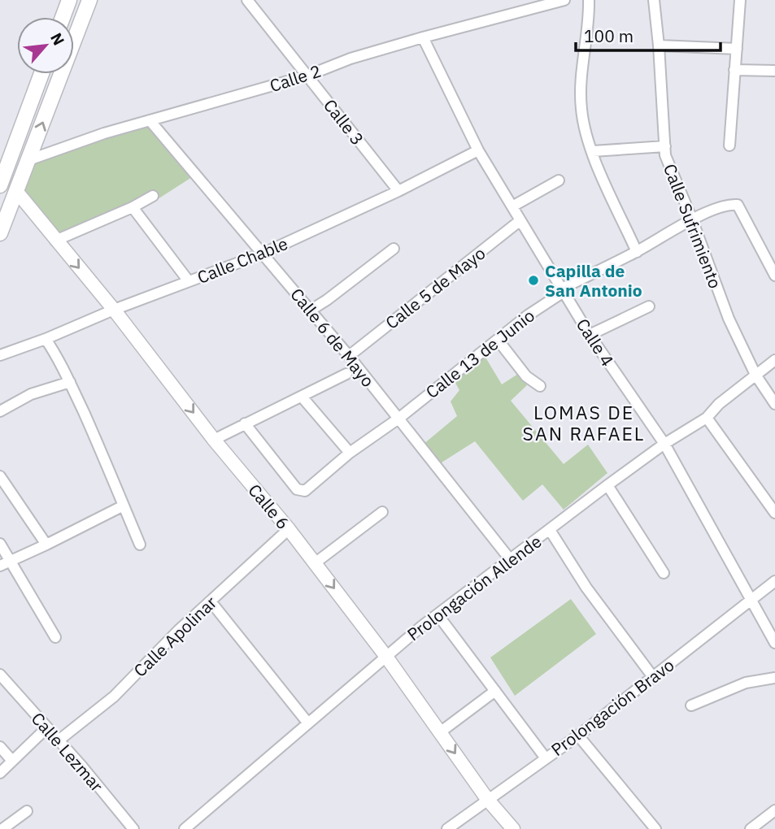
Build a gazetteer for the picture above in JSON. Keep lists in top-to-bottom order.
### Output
{
  "streets": {
    "street": [
      "Calle 2",
      "Calle 3",
      "Calle Sufrimiento",
      "Calle Chable",
      "Calle 5 de Mayo",
      "Calle 6 de Mayo",
      "Calle 4",
      "Calle 13 de Junio",
      "Calle 6",
      "Prolongación Allende",
      "Calle Apolinar",
      "Prolongación Bravo",
      "Calle Lezmar"
    ]
  },
  "crossings": [
    ["Calle 2", "Calle 3"],
    ["Calle 2", "Calle 6 de Mayo"],
    ["Calle 2", "Calle 4"],
    ["Calle 3", "Calle Chable"],
    ["Calle Sufrimiento", "Calle 13 de Junio"],
    ["Calle Sufrimiento", "Prolongación Allende"],
    ["Calle Chable", "Calle 6 de Mayo"],
    ["Calle Chable", "Calle 4"],
    ["Calle Chable", "Calle 6"],
    ["Calle 5 de Mayo", "Calle 6 de Mayo"],
    ["Calle 5 de Mayo", "Calle 4"],
    ["Calle 6 de Mayo", "Calle 13 de Junio"],
    ["Calle 6 de Mayo", "Prolongación Allende"],
    ["Calle 4", "Calle 13 de Junio"],
    ["Calle 4", "Prolongación Allende"],
    ["Calle 4", "Prolongación Bravo"],
    ["Calle 6", "Prolongación Allende"],
    ["Calle 6", "Calle Apolinar"],
    ["Calle 6", "Prolongación Bravo"],
    ["Calle Apolinar", "Calle Lezmar"]
  ],
  "districts": ["LOMAS DE SAN RAFAEL"],
  "places": ["Capilla de San Antonio"],
  "scale_bar": "100 m",
  "north": "top right"
}
